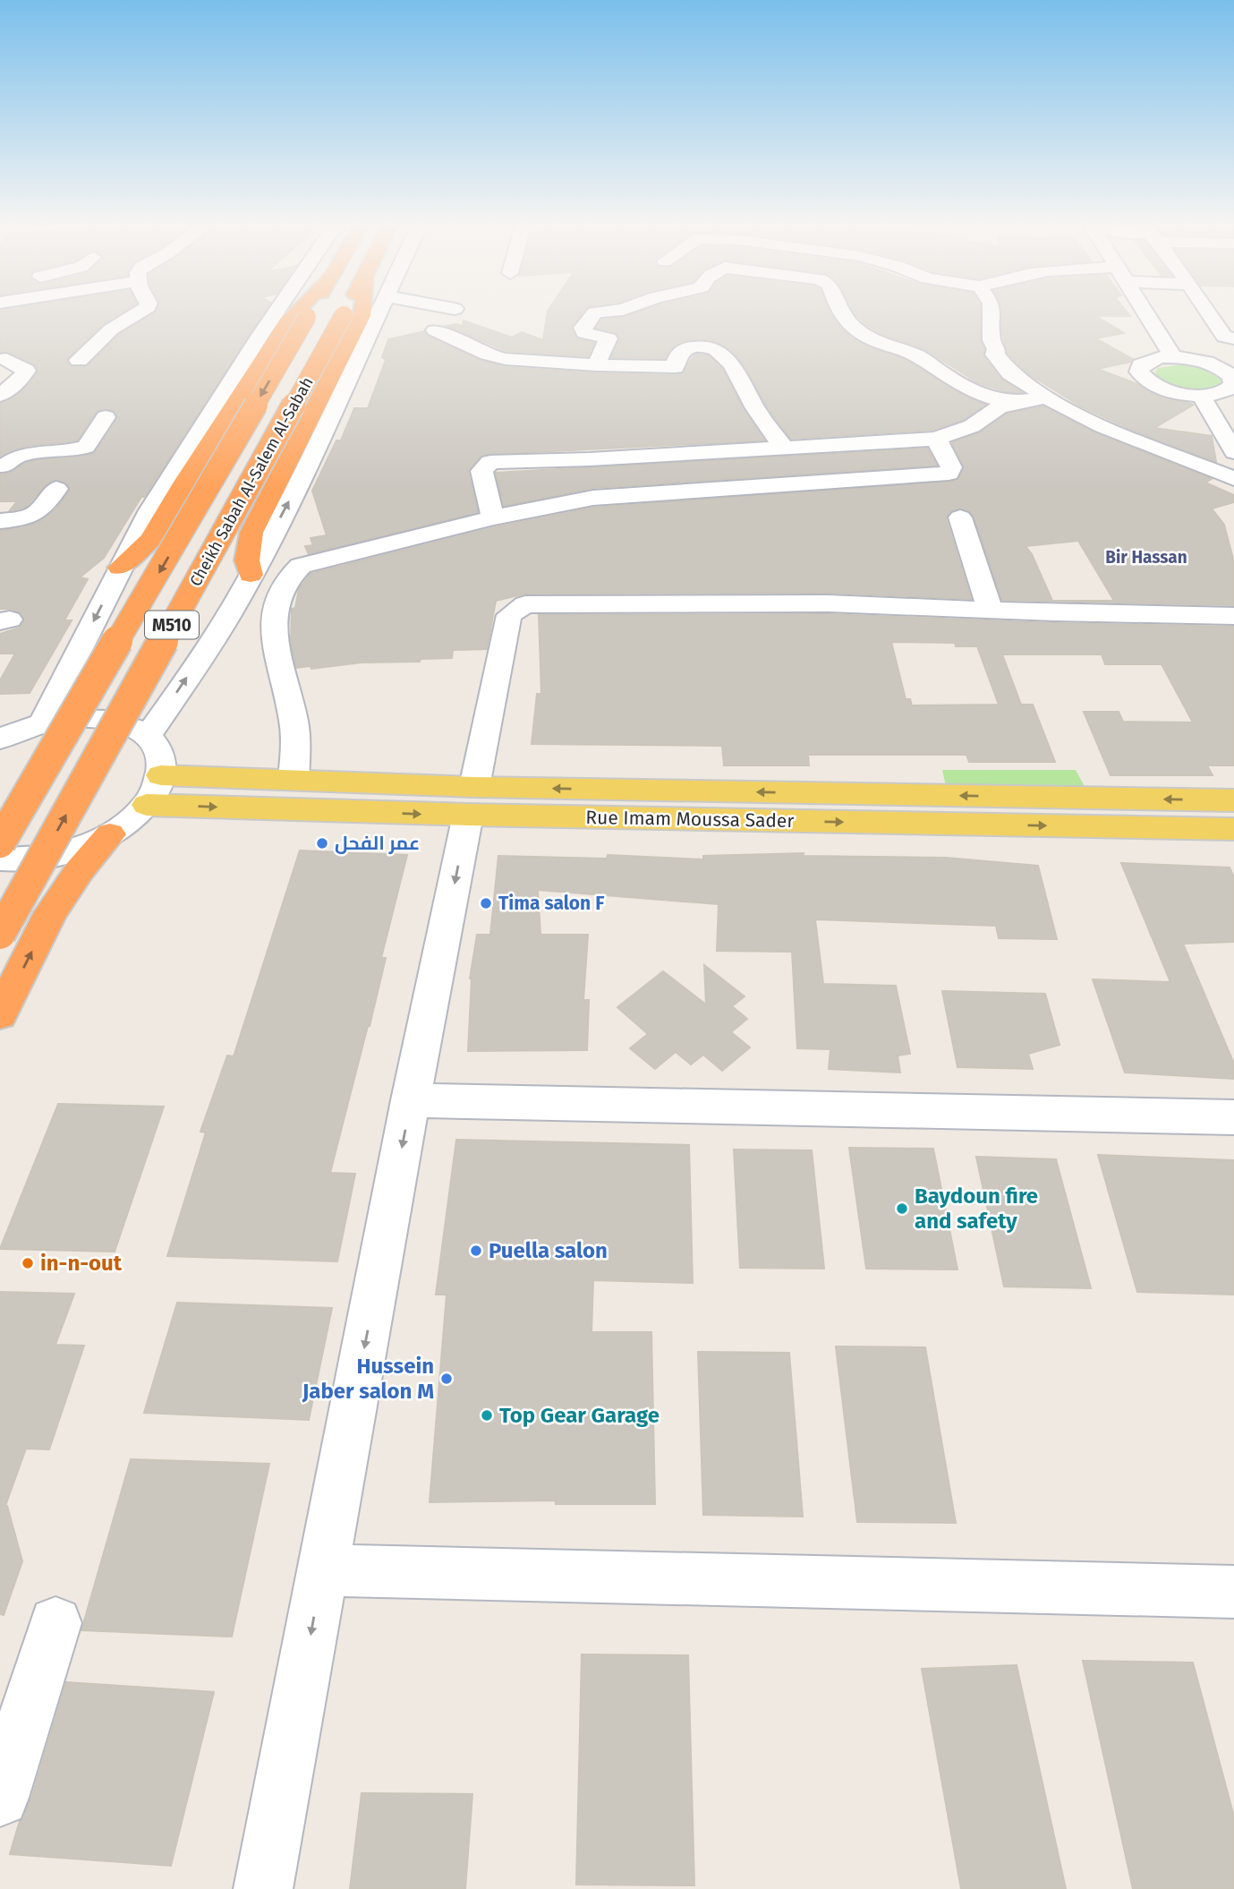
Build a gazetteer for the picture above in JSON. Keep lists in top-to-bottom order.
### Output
{
  "streets": {
    "highway": ["Cheikh Sabah Al-Salem Al-Sabah", "M510"],
    "main road": ["Rue Imam Moussa Sader"]
  },
  "districts": ["Bir Hassan"],
  "places": [
    "عمر الفحل",
    "Tima salon F",
    "Baydoun fire and safety",
    "Puella salon",
    "in-n-out",
    "Hussein Jaber salon M",
    "Top Gear Garage"
  ]
}
